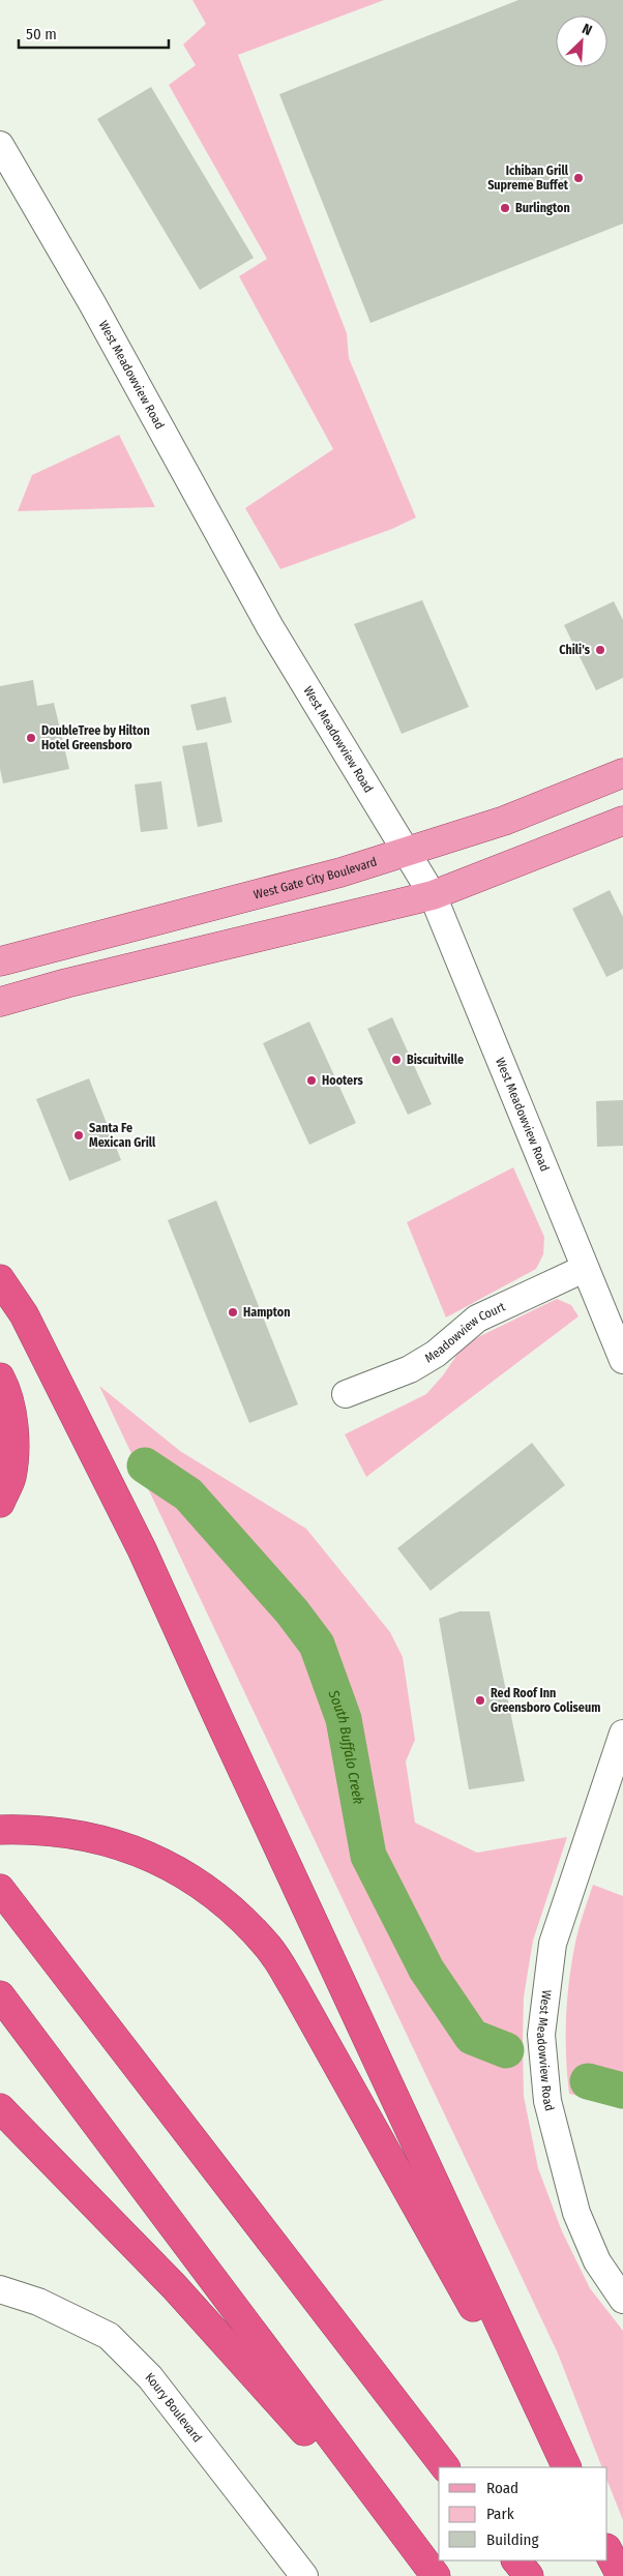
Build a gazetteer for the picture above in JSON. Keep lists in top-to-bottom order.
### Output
{
  "streets": {
    "main road": ["West Gate City Boulevard"],
    "street": ["West Meadowview Road", "Meadowview Court", "Koury Boulevard"]
  },
  "crossings": [
    ["West Meadowview Road", "West Gate City Boulevard"],
    ["West Meadowview Road", "Meadowview Court"]
  ],
  "water": ["South Buffalo Creek"],
  "places": [
    "Ichiban Grill Supreme Buffet",
    "Burlington",
    "Chili's",
    "DoubleTree by Hilton Hotel Greensboro",
    "Biscuitville",
    "Hooters",
    "Santa Fe Mexican Grill",
    "Hampton",
    "Red Roof Inn Greensboro Coliseum"
  ],
  "legend": ["Road", "Park", "Building"],
  "scale_bar": "50 m",
  "north": "top right"
}
